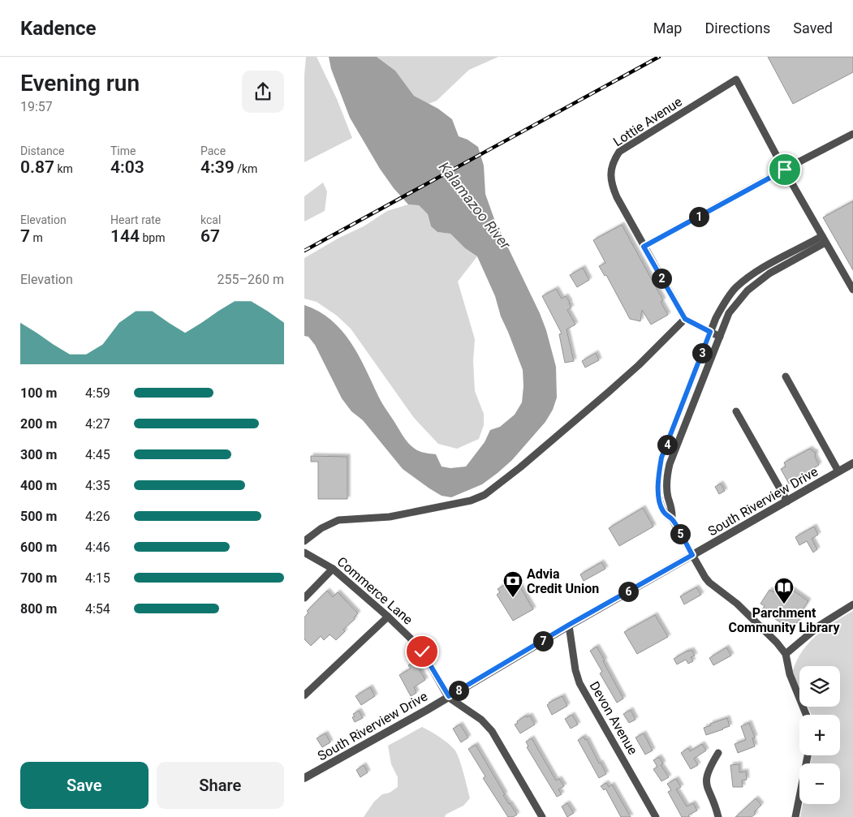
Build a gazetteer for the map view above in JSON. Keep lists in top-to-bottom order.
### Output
{
  "streets": {
    "street": [
      "Lottie Avenue",
      "South Riverview Drive",
      "Commerce Lane",
      "Devon Avenue"
    ]
  },
  "crossings": [
    ["South Riverview Drive", "Commerce Lane"],
    ["South Riverview Drive", "Devon Avenue"]
  ],
  "water": ["Kalamazoo River"],
  "places": {
    "bank": ["Advia Credit Union"],
    "library": ["Parchment Community Library"]
  },
  "page": {
    "header": "Kadence",
    "nav": ["Map", "Directions", "Saved"],
    "heading": ["Evening run", "19:57"],
    "stats": [
      ["Distance", "0.87 km"],
      ["Time", "4:03"],
      ["Pace", "4:39 /km"],
      ["Elevation", "7 m"],
      ["Heart rate", "144 bpm"],
      ["kcal", "67"]
    ],
    "pins": [
      "1",
      "2",
      "3",
      "4",
      "5",
      "6",
      "7",
      "8"
    ],
    "chart": ["Elevation", "255–260 m"],
    "list": [
      {
        "name": "100 m",
        "note": "4:59"
      },
      {
        "name": "200 m",
        "note": "4:27"
      },
      {
        "name": "300 m",
        "note": "4:45"
      },
      {
        "name": "400 m",
        "note": "4:35"
      },
      {
        "name": "500 m",
        "note": "4:26"
      },
      {
        "name": "600 m",
        "note": "4:46"
      },
      {
        "name": "700 m",
        "note": "4:15"
      },
      {
        "name": "800 m",
        "note": "4:54"
      }
    ],
    "map_buttons": ["+", "−"],
    "buttons": ["Save", "Share"]
  }
}
